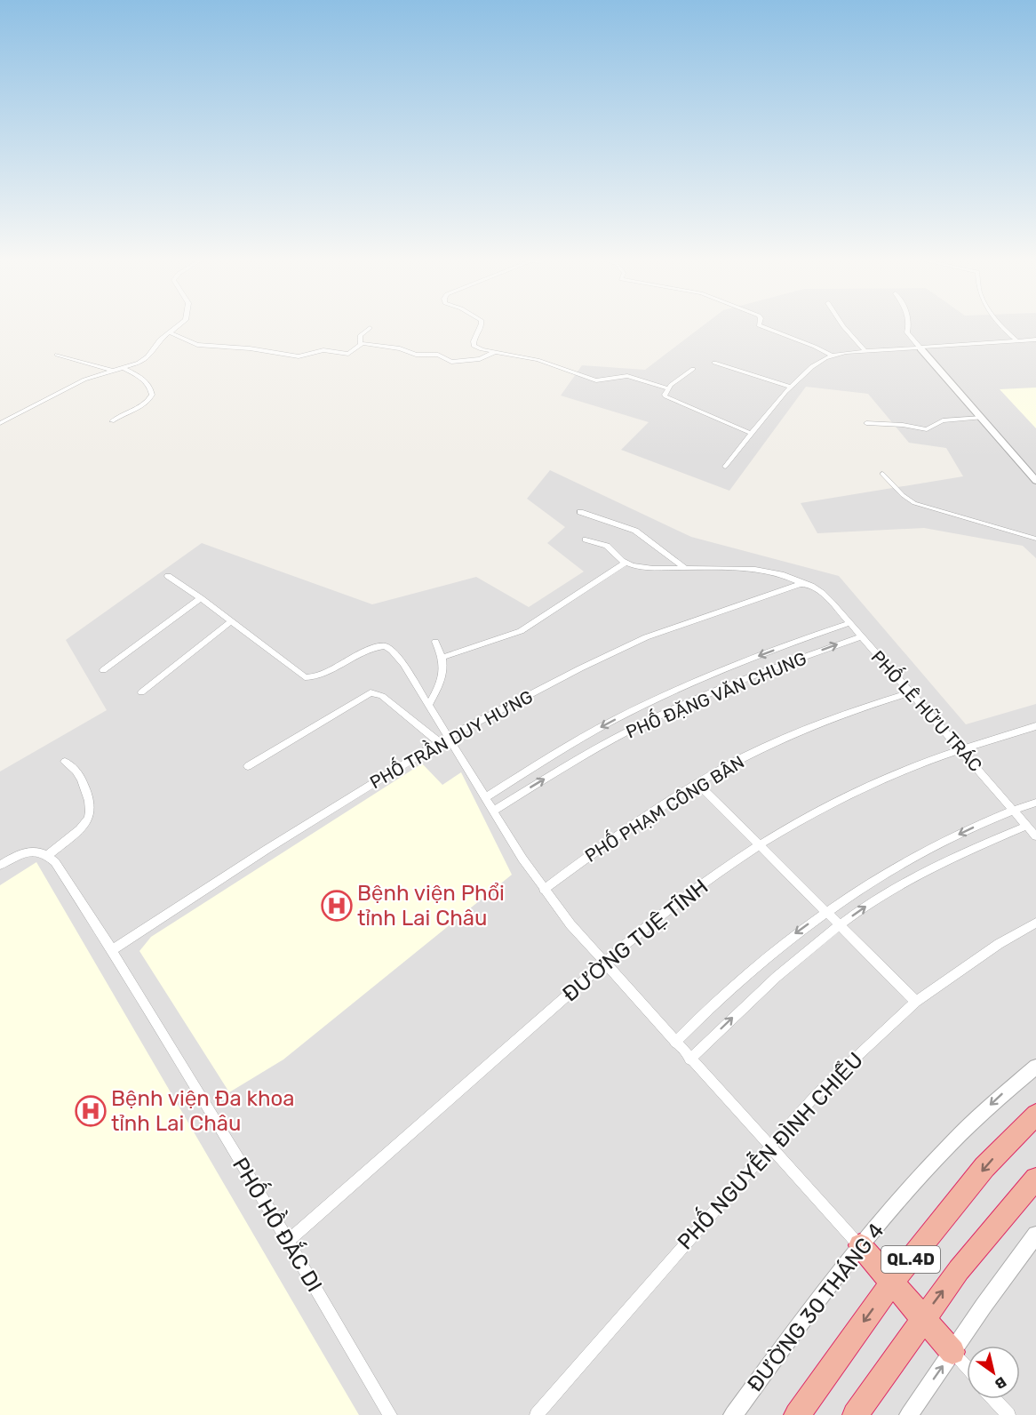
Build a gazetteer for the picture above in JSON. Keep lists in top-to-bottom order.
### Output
{
  "streets": {
    "highway": ["QL.4D"],
    "street": [
      "PHỐ ĐẶNG VĂN CHUNG",
      "PHỐ LÊ HỮU TRÁC",
      "PHỐ TRẦN DUY HƯNG",
      "PHỐ PHẠM CÔNG BÂN",
      "ĐƯỜNG TUỆ TĨNH",
      "PHỐ NGUYỄN ĐÌNH CHIỂU",
      "PHỐ HỒ ĐẮC DI",
      "ĐƯỜNG 30 THÁNG 4"
    ]
  },
  "crossings": [
    ["PHỐ ĐẶNG VĂN CHUNG", "PHỐ LÊ HỮU TRÁC"],
    ["PHỐ LÊ HỮU TRÁC", "PHỐ TRẦN DUY HƯNG"],
    ["PHỐ LÊ HỮU TRÁC", "PHỐ PHẠM CÔNG BÂN"],
    ["PHỐ LÊ HỮU TRÁC", "ĐƯỜNG TUỆ TĨNH"],
    ["PHỐ TRẦN DUY HƯNG", "PHỐ HỒ ĐẮC DI"],
    ["ĐƯỜNG TUỆ TĨNH", "PHỐ HỒ ĐẮC DI"]
  ],
  "one_way": ["ĐƯỜNG 30 THÁNG 4"],
  "places": {
    "hospital": ["Bệnh viện Phổi tỉnh Lai Châu", "Bệnh viện Đa khoa tỉnh Lai Châu"]
  },
  "north": "bottom right"
}
